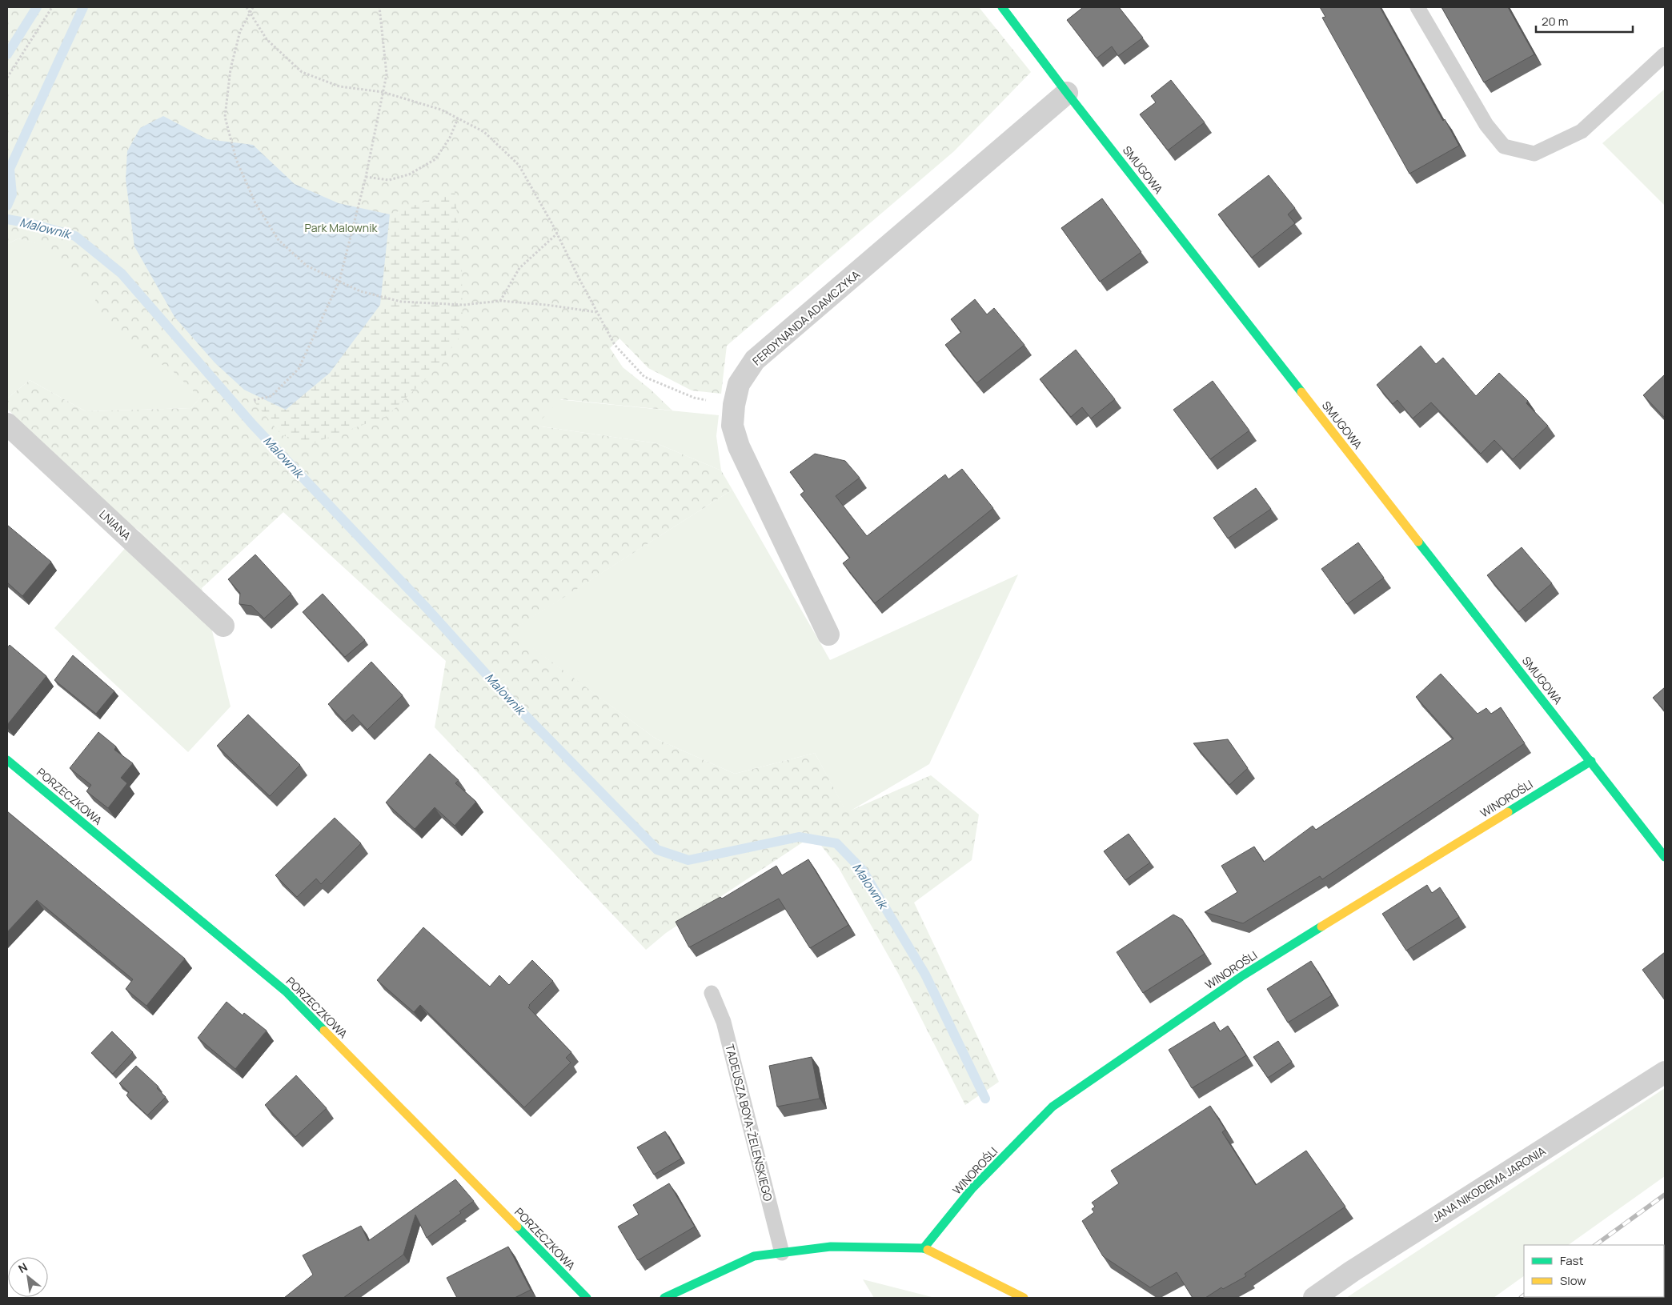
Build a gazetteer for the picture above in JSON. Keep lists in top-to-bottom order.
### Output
{
  "streets": {
    "street": [
      "SMUGOWA",
      "FERDYNANDA ADAMCZYKA",
      "LNIANA",
      "PORZECZKOWA",
      "WINOROŚLI",
      "JANA NIKODEMA JARONIA"
    ],
    "lane": ["TADEUSZA BOYA-ŻELEŃSKIEGO"]
  },
  "crossings": [
    ["SMUGOWA", "FERDYNANDA ADAMCZYKA"],
    ["SMUGOWA", "WINOROŚLI"]
  ],
  "water": ["Malownik"],
  "parks": ["Park Malownik"],
  "legend": ["Fast", "Slow"],
  "scale_bar": "20 m",
  "north": "top left"
}
